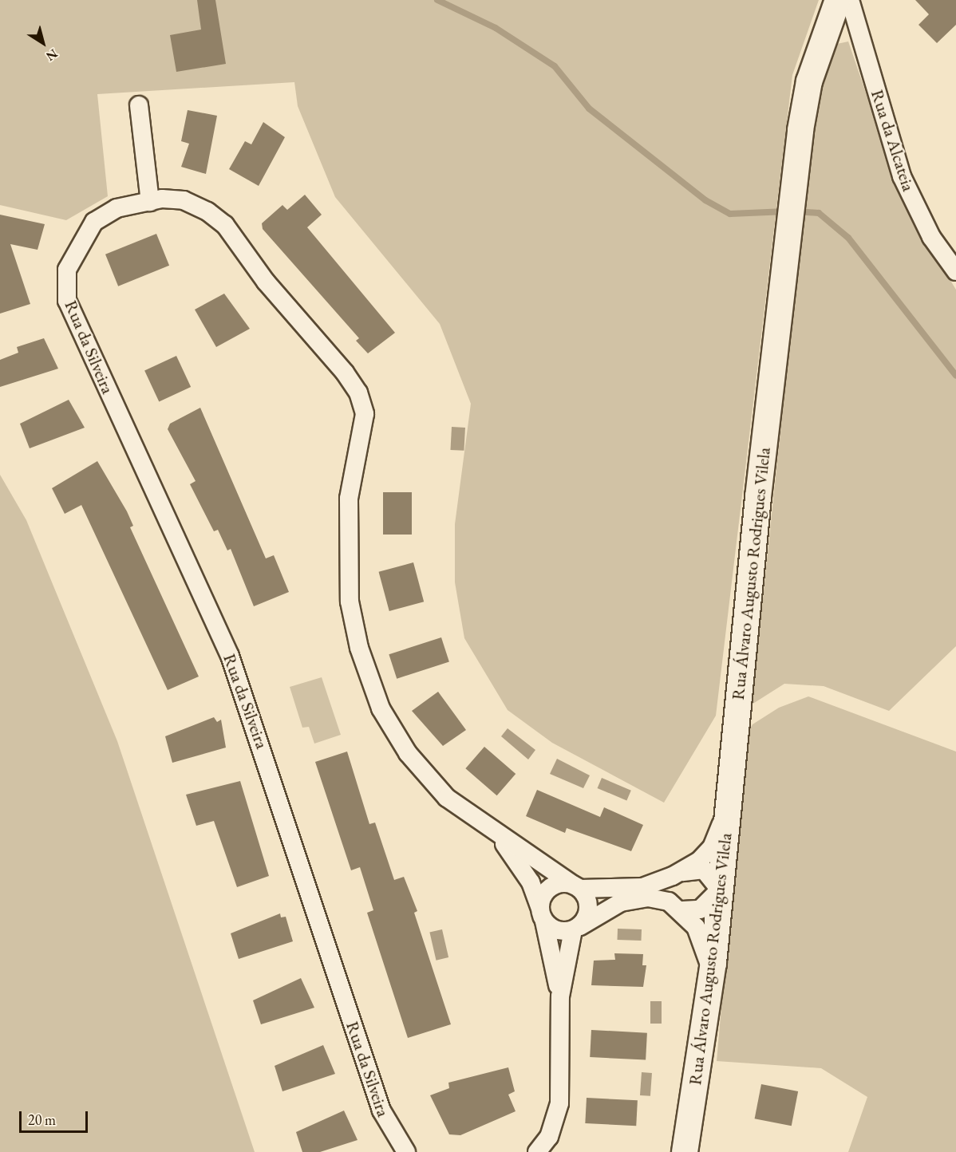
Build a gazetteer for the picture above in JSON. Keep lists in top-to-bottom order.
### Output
{
  "streets": {
    "main road": ["Rua Álvaro Augusto Rodrigues Vilela"],
    "street": ["Rua da Alcateia", "Rua da Silveira"]
  },
  "scale_bar": "20 m",
  "north": "bottom right"
}
